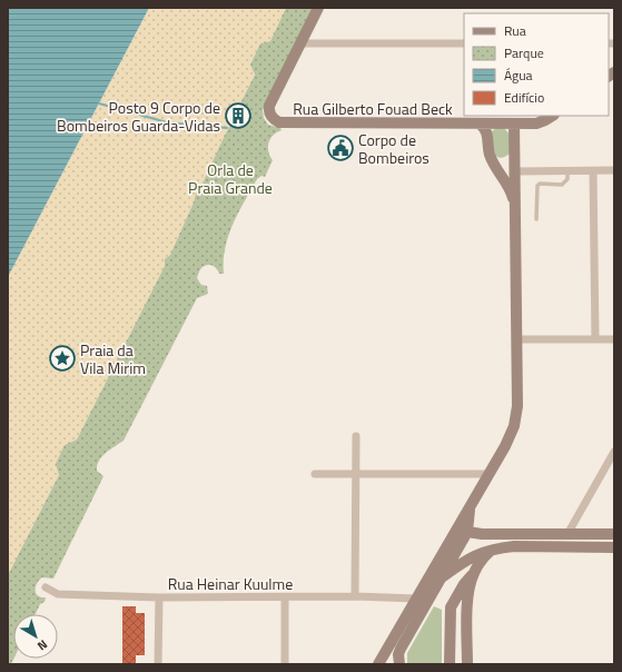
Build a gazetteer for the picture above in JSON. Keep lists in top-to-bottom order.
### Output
{
  "streets": {
    "street": ["Rua Gilberto Fouad Beck", "Rua Heinar Kuulme"]
  },
  "parks": ["Orla de Praia Grande"],
  "places": {
    "building": ["Posto 9 Corpo de Bombeiros Guarda-Vidas"],
    "public building": ["Corpo de Bombeiros"],
    "place": ["Praia da Vila Mirim"]
  },
  "legend": [
    "Rua",
    "Parque",
    "Água",
    "Edifício"
  ],
  "north": "bottom right"
}
